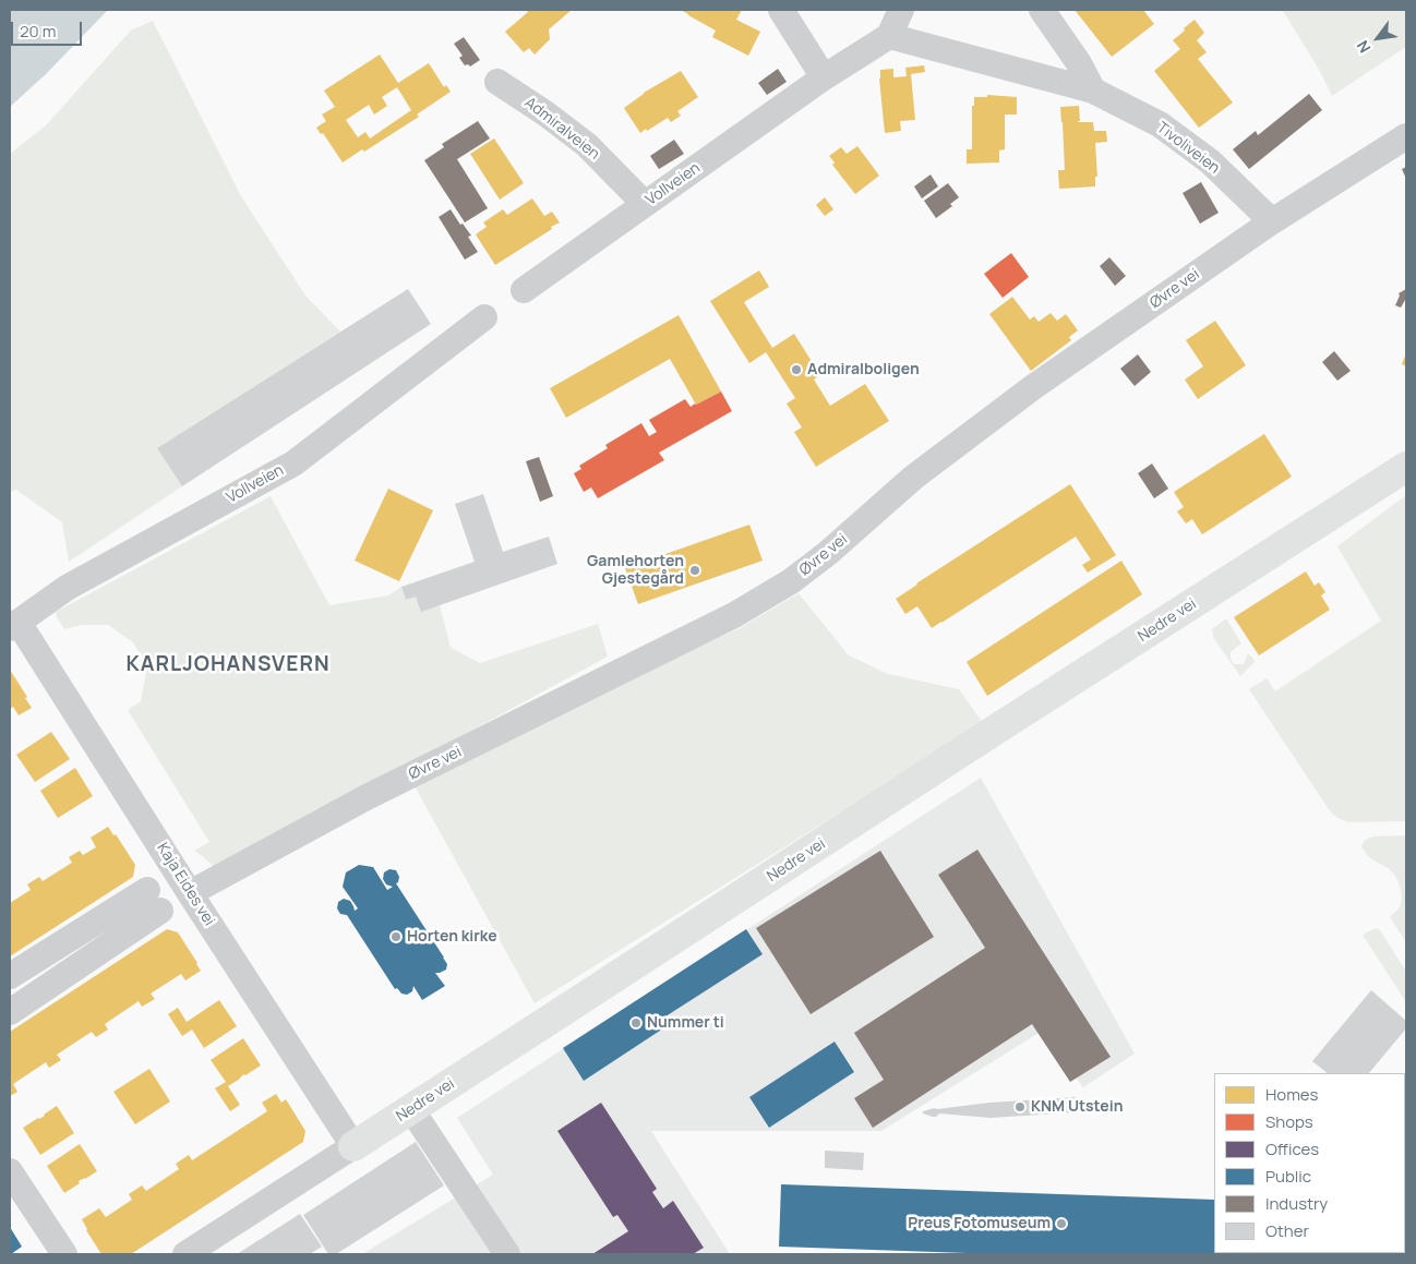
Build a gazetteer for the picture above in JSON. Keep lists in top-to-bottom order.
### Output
{
  "streets": {
    "main road": ["Nedre vei"],
    "street": [
      "Admiralveien",
      "Tivoliveien",
      "Vollveien",
      "Øvre vei",
      "Kaja Eides vei"
    ]
  },
  "crossings": [
    ["Admiralveien", "Vollveien"],
    ["Tivoliveien", "Øvre vei"],
    ["Vollveien", "Kaja Eides vei"],
    ["Øvre vei", "Kaja Eides vei"],
    ["Nedre vei", "Kaja Eides vei"]
  ],
  "districts": ["KARLJOHANSVERN"],
  "places": [
    "Admiralboligen",
    "Gamlehorten Gjestegård",
    "Horten kirke",
    "Nummer ti",
    "KNM Utstein",
    "Preus Fotomuseum"
  ],
  "legend": [
    "Homes",
    "Shops",
    "Offices",
    "Public",
    "Industry",
    "Other"
  ],
  "scale_bar": "20 m",
  "north": "bottom left"
}
